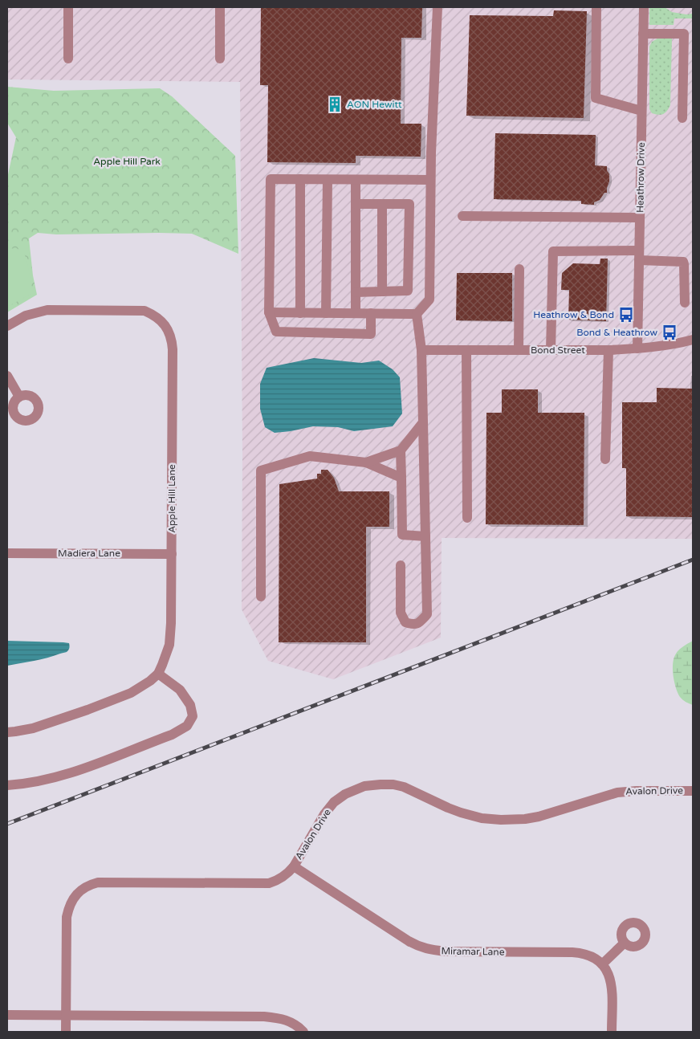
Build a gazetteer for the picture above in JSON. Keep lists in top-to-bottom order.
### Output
{
  "streets": {
    "street": [
      "Heathrow Drive",
      "Bond Street",
      "Apple Hill Lane",
      "Madiera Lane",
      "Avalon Drive",
      "Miramar Lane"
    ]
  },
  "crossings": [
    ["Heathrow Drive", "Bond Street"],
    ["Apple Hill Lane", "Madiera Lane"],
    ["Avalon Drive", "Miramar Lane"]
  ],
  "parks": ["Apple Hill Park"],
  "places": {
    "building": ["AON Hewitt"],
    "bus stop": ["Heathrow & Bond", "Bond & Heathrow"]
  }
}
